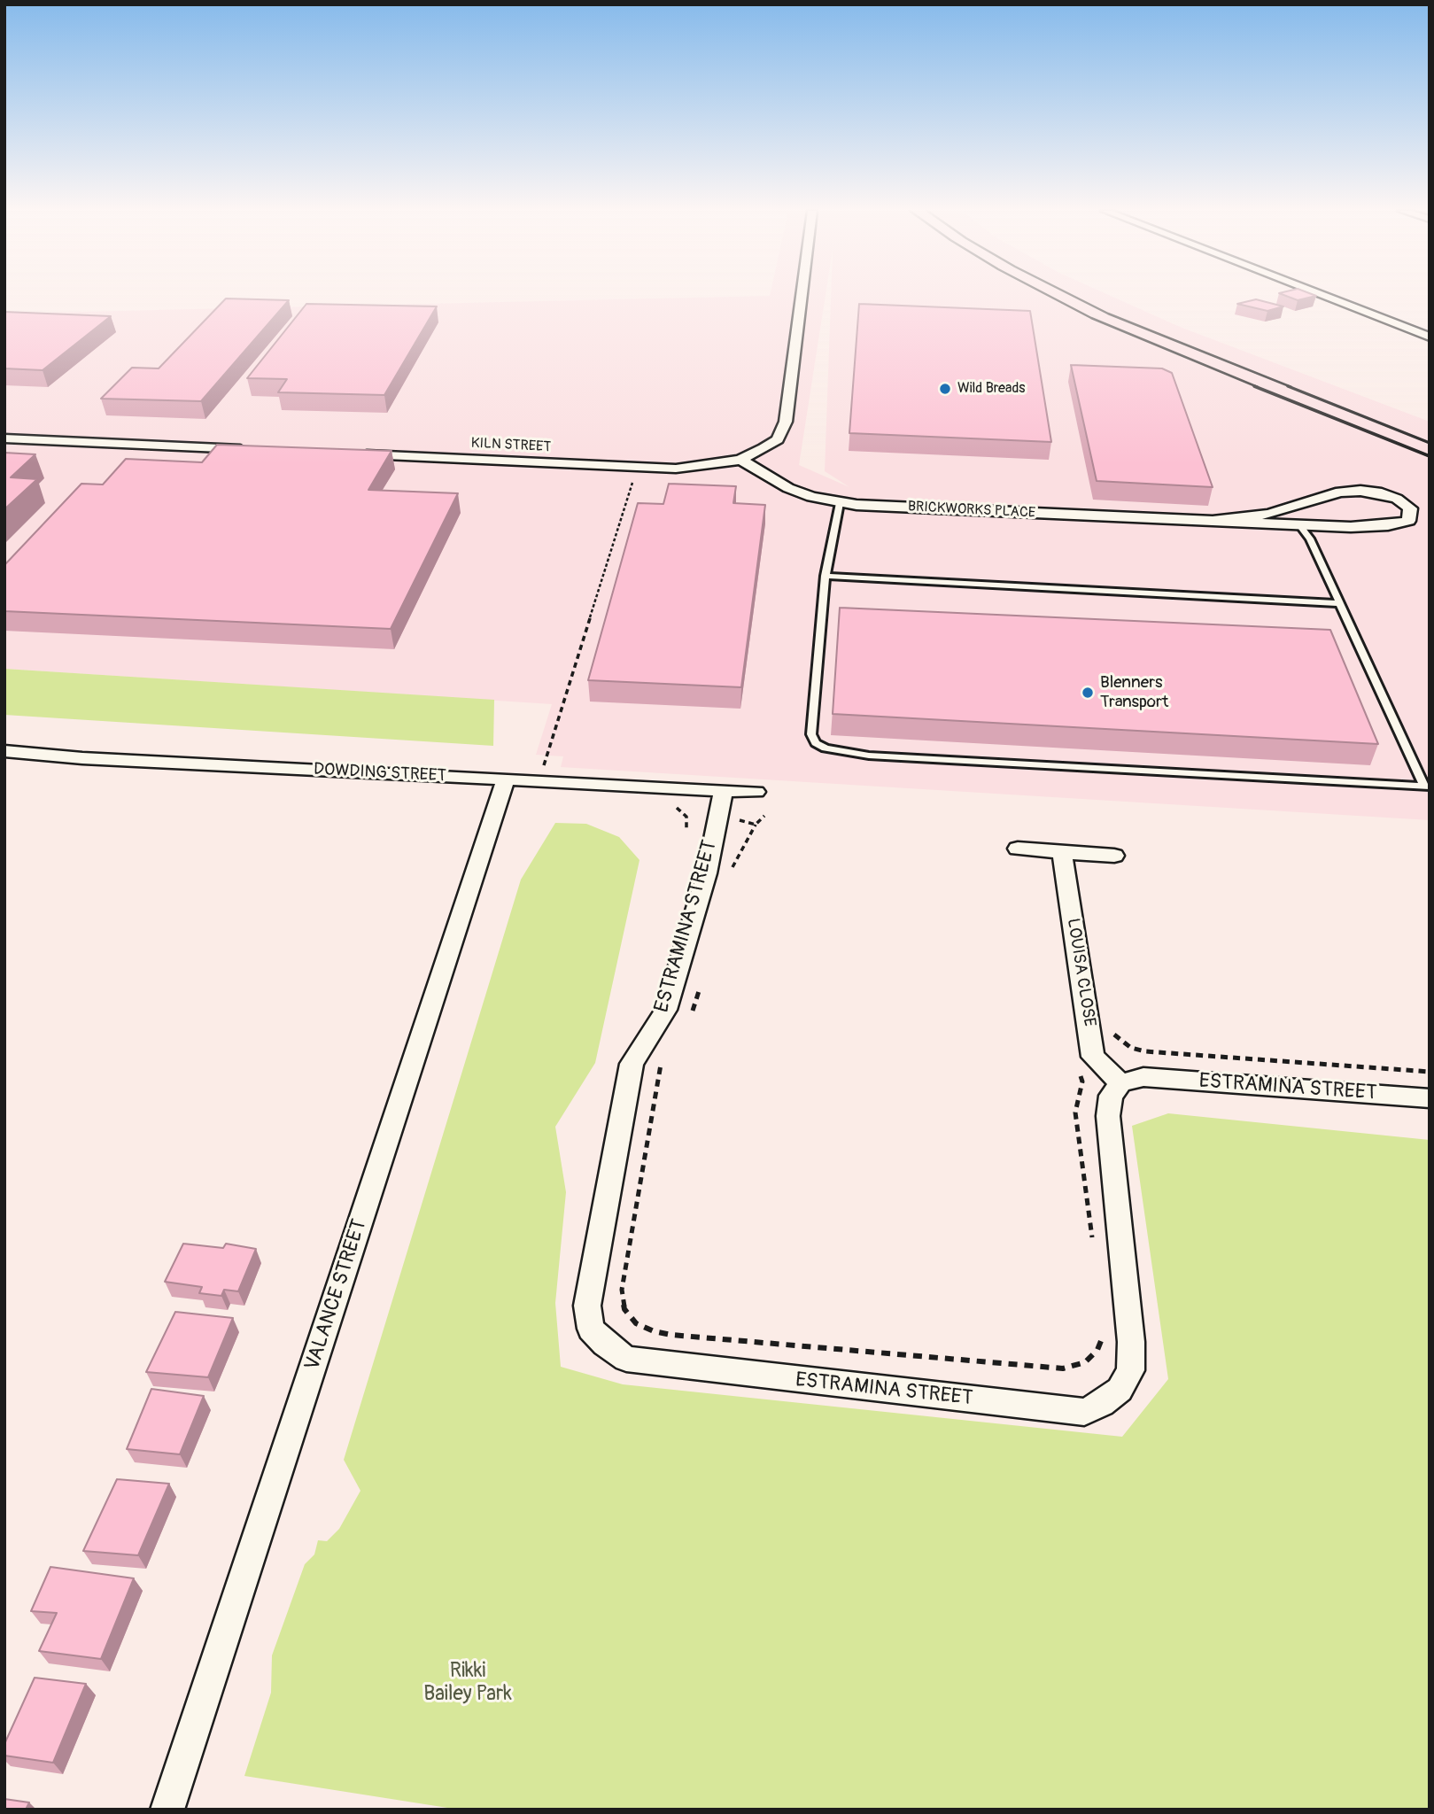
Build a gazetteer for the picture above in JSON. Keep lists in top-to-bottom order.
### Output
{
  "streets": {
    "street": [
      "KILN STREET",
      "BRICKWORKS PLACE",
      "DOWDING STREET",
      "ESTRAMINA STREET",
      "LOUISA CLOSE",
      "VALANCE STREET"
    ]
  },
  "crossings": [
    ["KILN STREET", "BRICKWORKS PLACE"],
    ["DOWDING STREET", "ESTRAMINA STREET"],
    ["DOWDING STREET", "VALANCE STREET"],
    ["ESTRAMINA STREET", "LOUISA CLOSE"]
  ],
  "parks": ["Rikki Bailey Park"],
  "places": ["Wild Breads", "Blenners Transport"]
}
